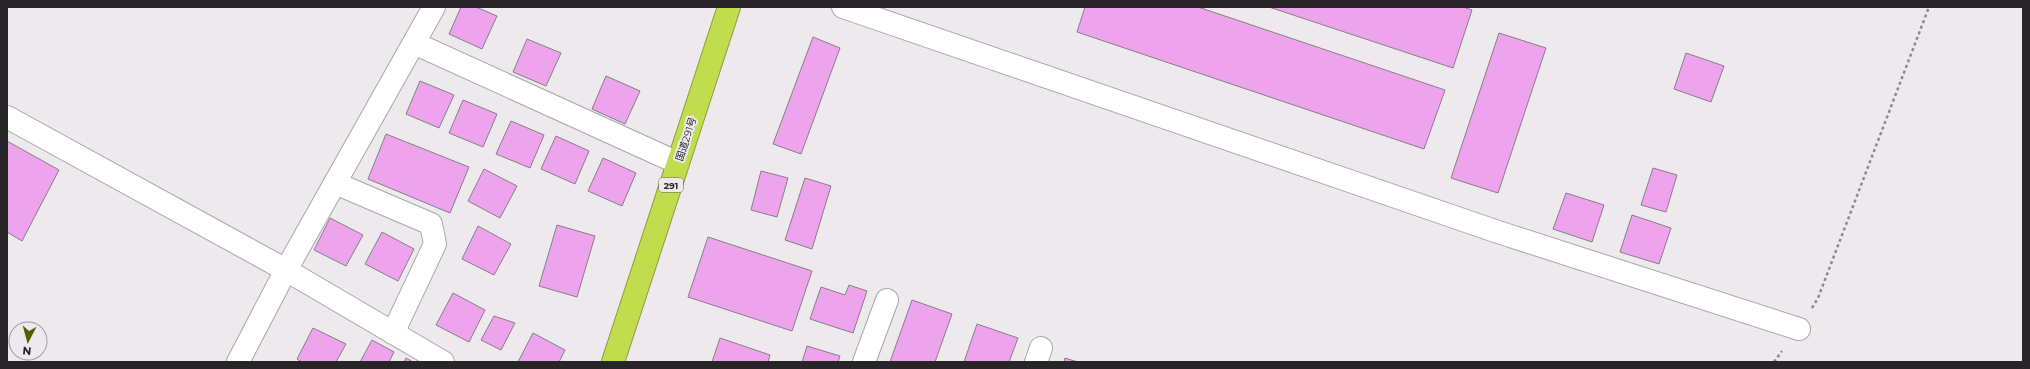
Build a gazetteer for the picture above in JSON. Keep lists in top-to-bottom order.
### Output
{
  "streets": {
    "highway": ["国道291号", "291"]
  },
  "north": "bottom"
}
